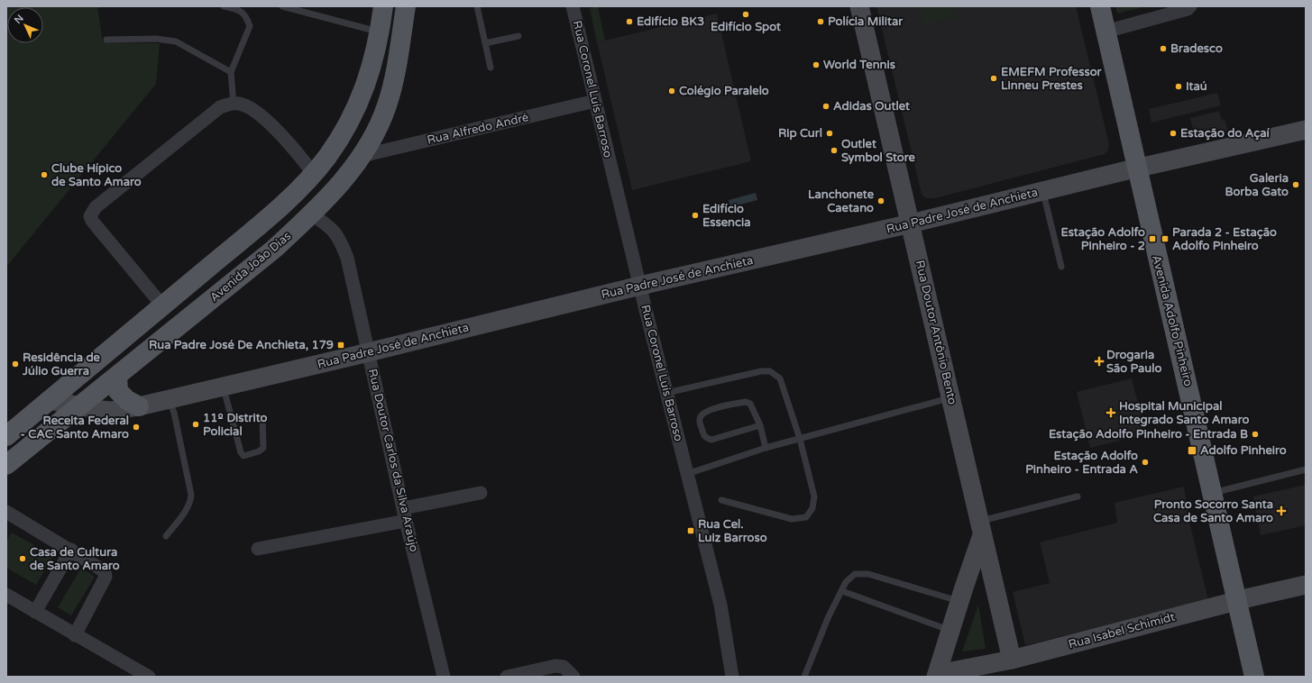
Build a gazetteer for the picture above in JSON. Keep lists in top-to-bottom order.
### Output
{
  "streets": {
    "main road": ["Avenida João Dias", "Avenida Adolfo Pinheiro"],
    "street": [
      "Rua Coronel Luís Barroso",
      "Rua Alfredo André",
      "Rua Padre José de Anchieta",
      "Rua Doutor Antônio Bento",
      "Rua Doutor Carlos da Silva Araújo",
      "Rua Isabel Schimidt"
    ]
  },
  "crossings": [
    ["Rua Coronel Luís Barroso", "Rua Alfredo André"],
    ["Rua Coronel Luís Barroso", "Rua Padre José de Anchieta"],
    ["Rua Alfredo André", "Avenida João Dias"],
    ["Rua Padre José de Anchieta", "Avenida João Dias"],
    ["Rua Padre José de Anchieta", "Avenida Adolfo Pinheiro"],
    ["Rua Padre José de Anchieta", "Rua Doutor Antônio Bento"],
    ["Rua Padre José de Anchieta", "Rua Doutor Carlos da Silva Araújo"],
    ["Avenida João Dias", "Rua Doutor Carlos da Silva Araújo"],
    ["Avenida Adolfo Pinheiro", "Rua Isabel Schimidt"],
    ["Rua Doutor Antônio Bento", "Rua Isabel Schimidt"]
  ],
  "places": {
    "other": [
      "Edifício Spot",
      "Edifício BK3",
      "Polícia Militar",
      "Bradesco",
      "World Tennis",
      "EMEFM Professor Linneu Prestes",
      "Itaú",
      "Colégio Paralelo",
      "Adidas Outlet",
      "Rip Curl",
      "Estação do Açaí",
      "Outlet Symbol Store",
      "Clube Hípico de Santo Amaro",
      "Galeria Borba Gato",
      "Lanchonete Caetano",
      "Edifício Essencia",
      "Residência de Júlio Guerra",
      "11º Distrito Policial",
      "Receita Federal - CAC Santo Amaro",
      "Estação Adolfo Pinheiro - Entrada B",
      "Estação Adolfo Pinheiro - Entrada A",
      "Casa de Cultura de Santo Amaro"
    ],
    "transit": [
      "Estação Adolfo Pinheiro - 2",
      "Parada 2 - Estação Adolfo Pinheiro",
      "Rua Padre José De Anchieta, 179",
      "Adolfo Pinheiro",
      "Rua Cel. Luiz Barroso"
    ],
    "health": ["Drogaria São Paulo", "Hospital Municipal Integrado Santo Amaro", "Pronto Socorro Santa Casa de Santo Amaro"]
  },
  "north": "top left"
}
